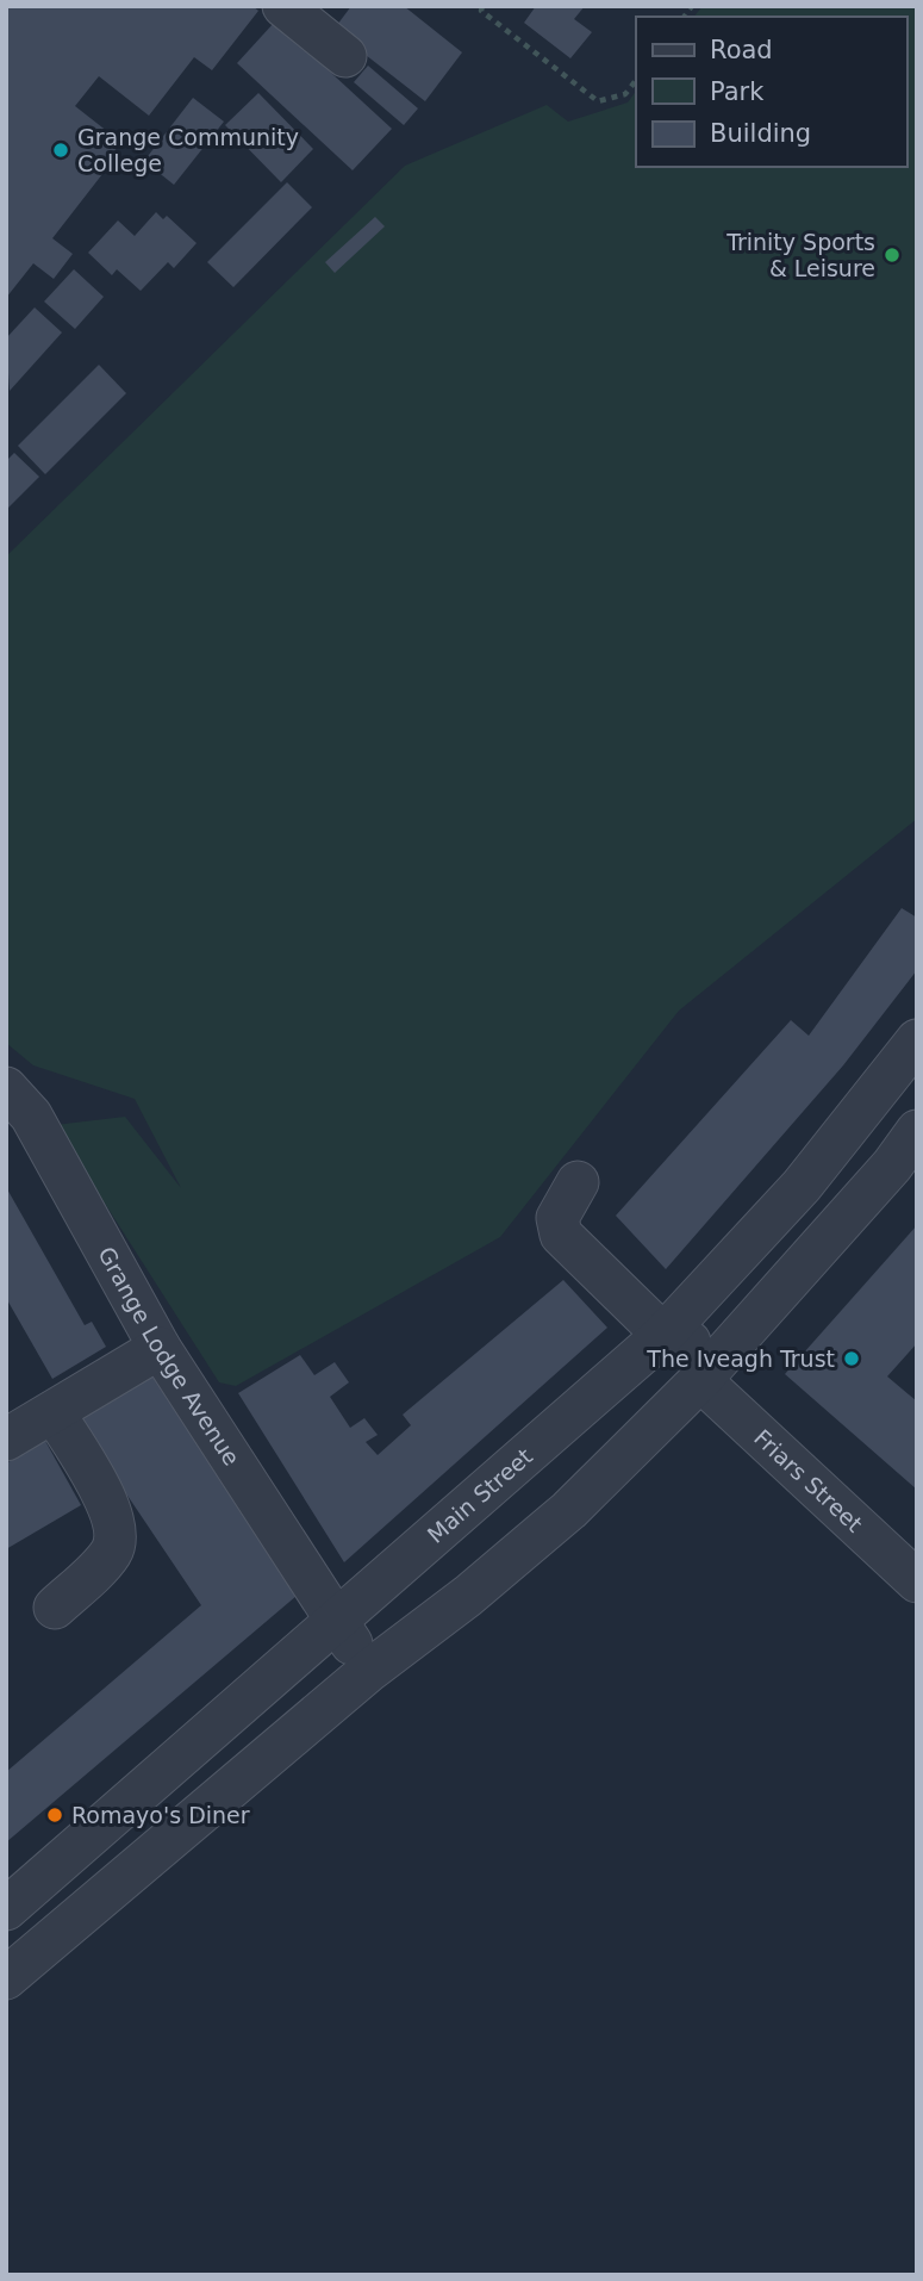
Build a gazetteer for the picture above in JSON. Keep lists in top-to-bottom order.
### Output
{
  "streets": {
    "street": ["Grange Lodge Avenue", "Friars Street", "Main Street"]
  },
  "crossings": [
    ["Grange Lodge Avenue", "Main Street"]
  ],
  "places": [
    "Grange Community College",
    "Trinity Sports & Leisure",
    "The Iveagh Trust",
    "Romayo's Diner"
  ],
  "legend": ["Road", "Park", "Building"]
}
